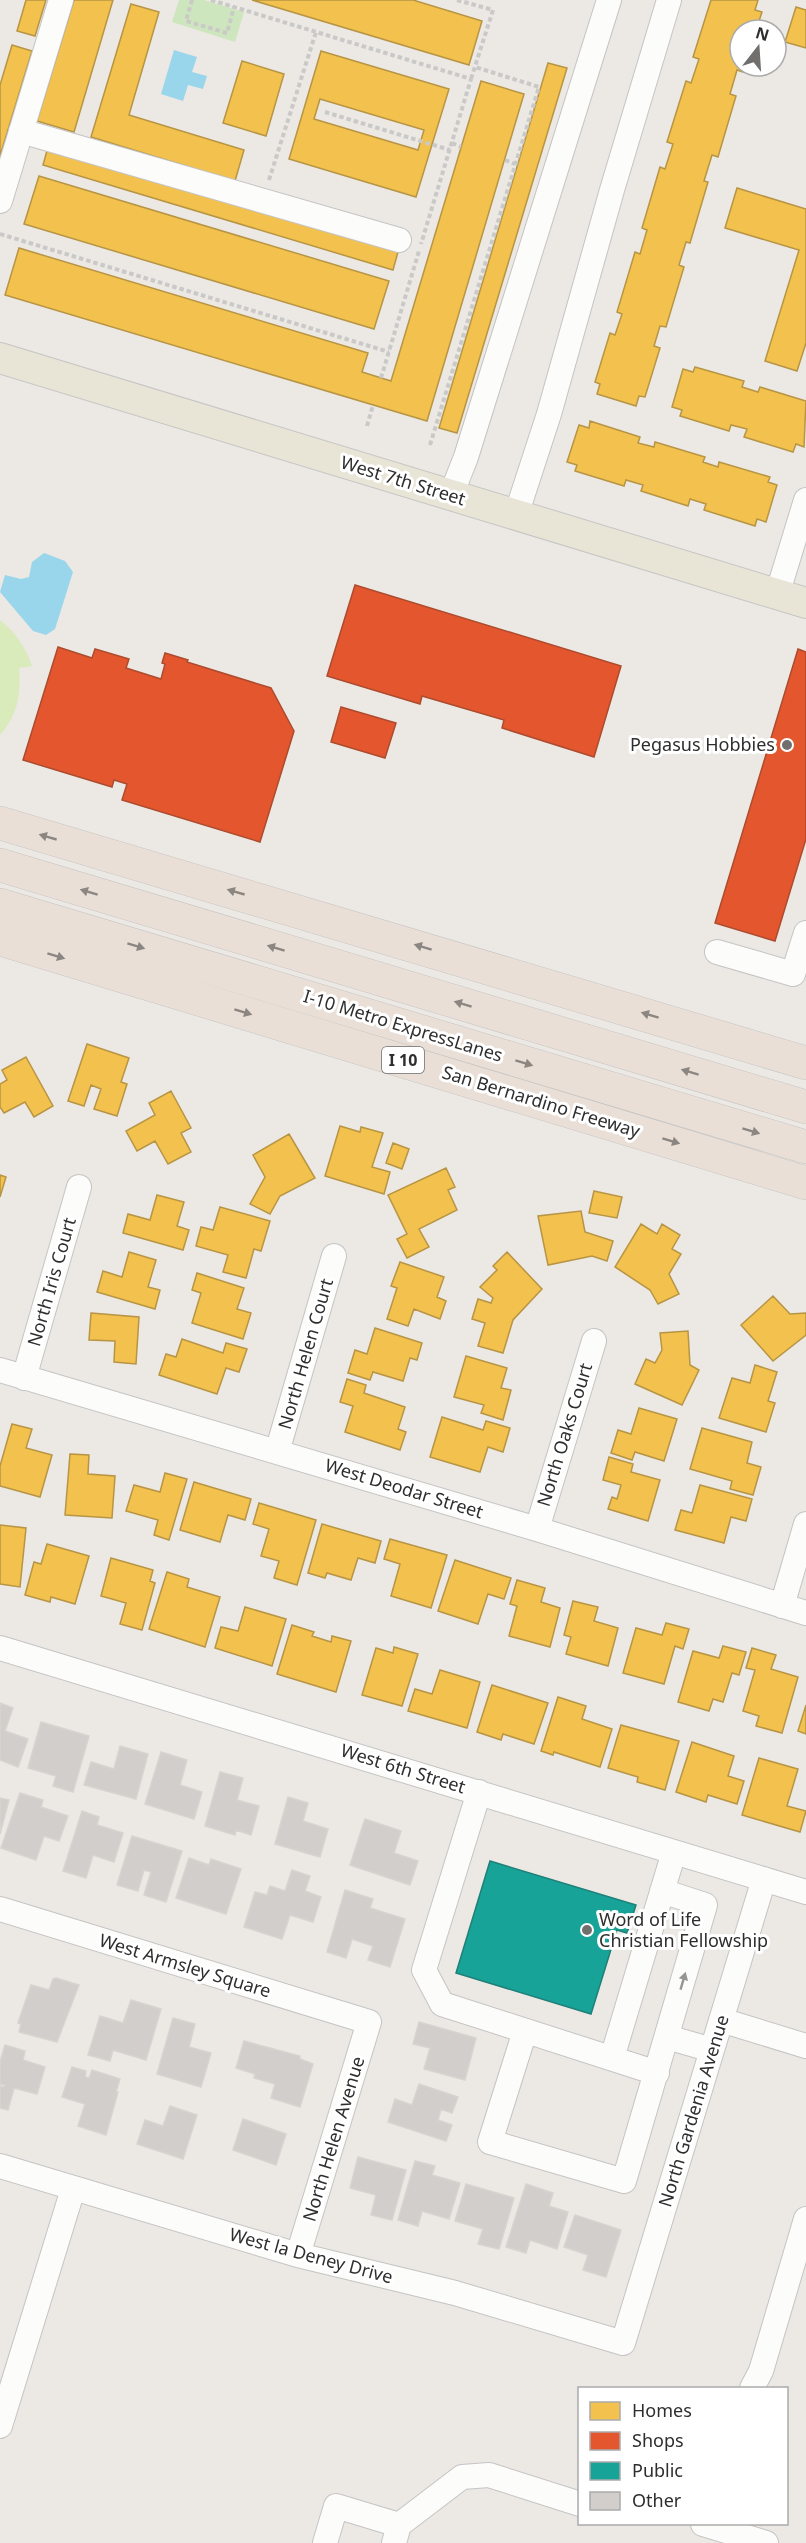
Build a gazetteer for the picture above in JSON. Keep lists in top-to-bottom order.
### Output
{
  "streets": {
    "highway": ["I-10 Metro ExpressLanes", "I 10", "San Bernardino Freeway"],
    "main road": ["West 7th Street"],
    "street": [
      "North Iris Court",
      "North Helen Court",
      "North Oaks Court",
      "West Deodar Street",
      "West 6th Street",
      "West Armsley Square",
      "North Gardenia Avenue",
      "North Helen Avenue",
      "West la Deney Drive"
    ]
  },
  "crossings": [
    ["North Iris Court", "West Deodar Street"],
    ["North Helen Court", "West Deodar Street"],
    ["North Oaks Court", "West Deodar Street"],
    ["West 6th Street", "North Gardenia Avenue"],
    ["West Armsley Square", "North Helen Avenue"],
    ["North Gardenia Avenue", "West la Deney Drive"],
    ["North Helen Avenue", "West la Deney Drive"]
  ],
  "places": ["Pegasus Hobbies", "Word of Life Christian Fellowship"],
  "legend": [
    "Homes",
    "Shops",
    "Public",
    "Other"
  ],
  "north": "top"
}
